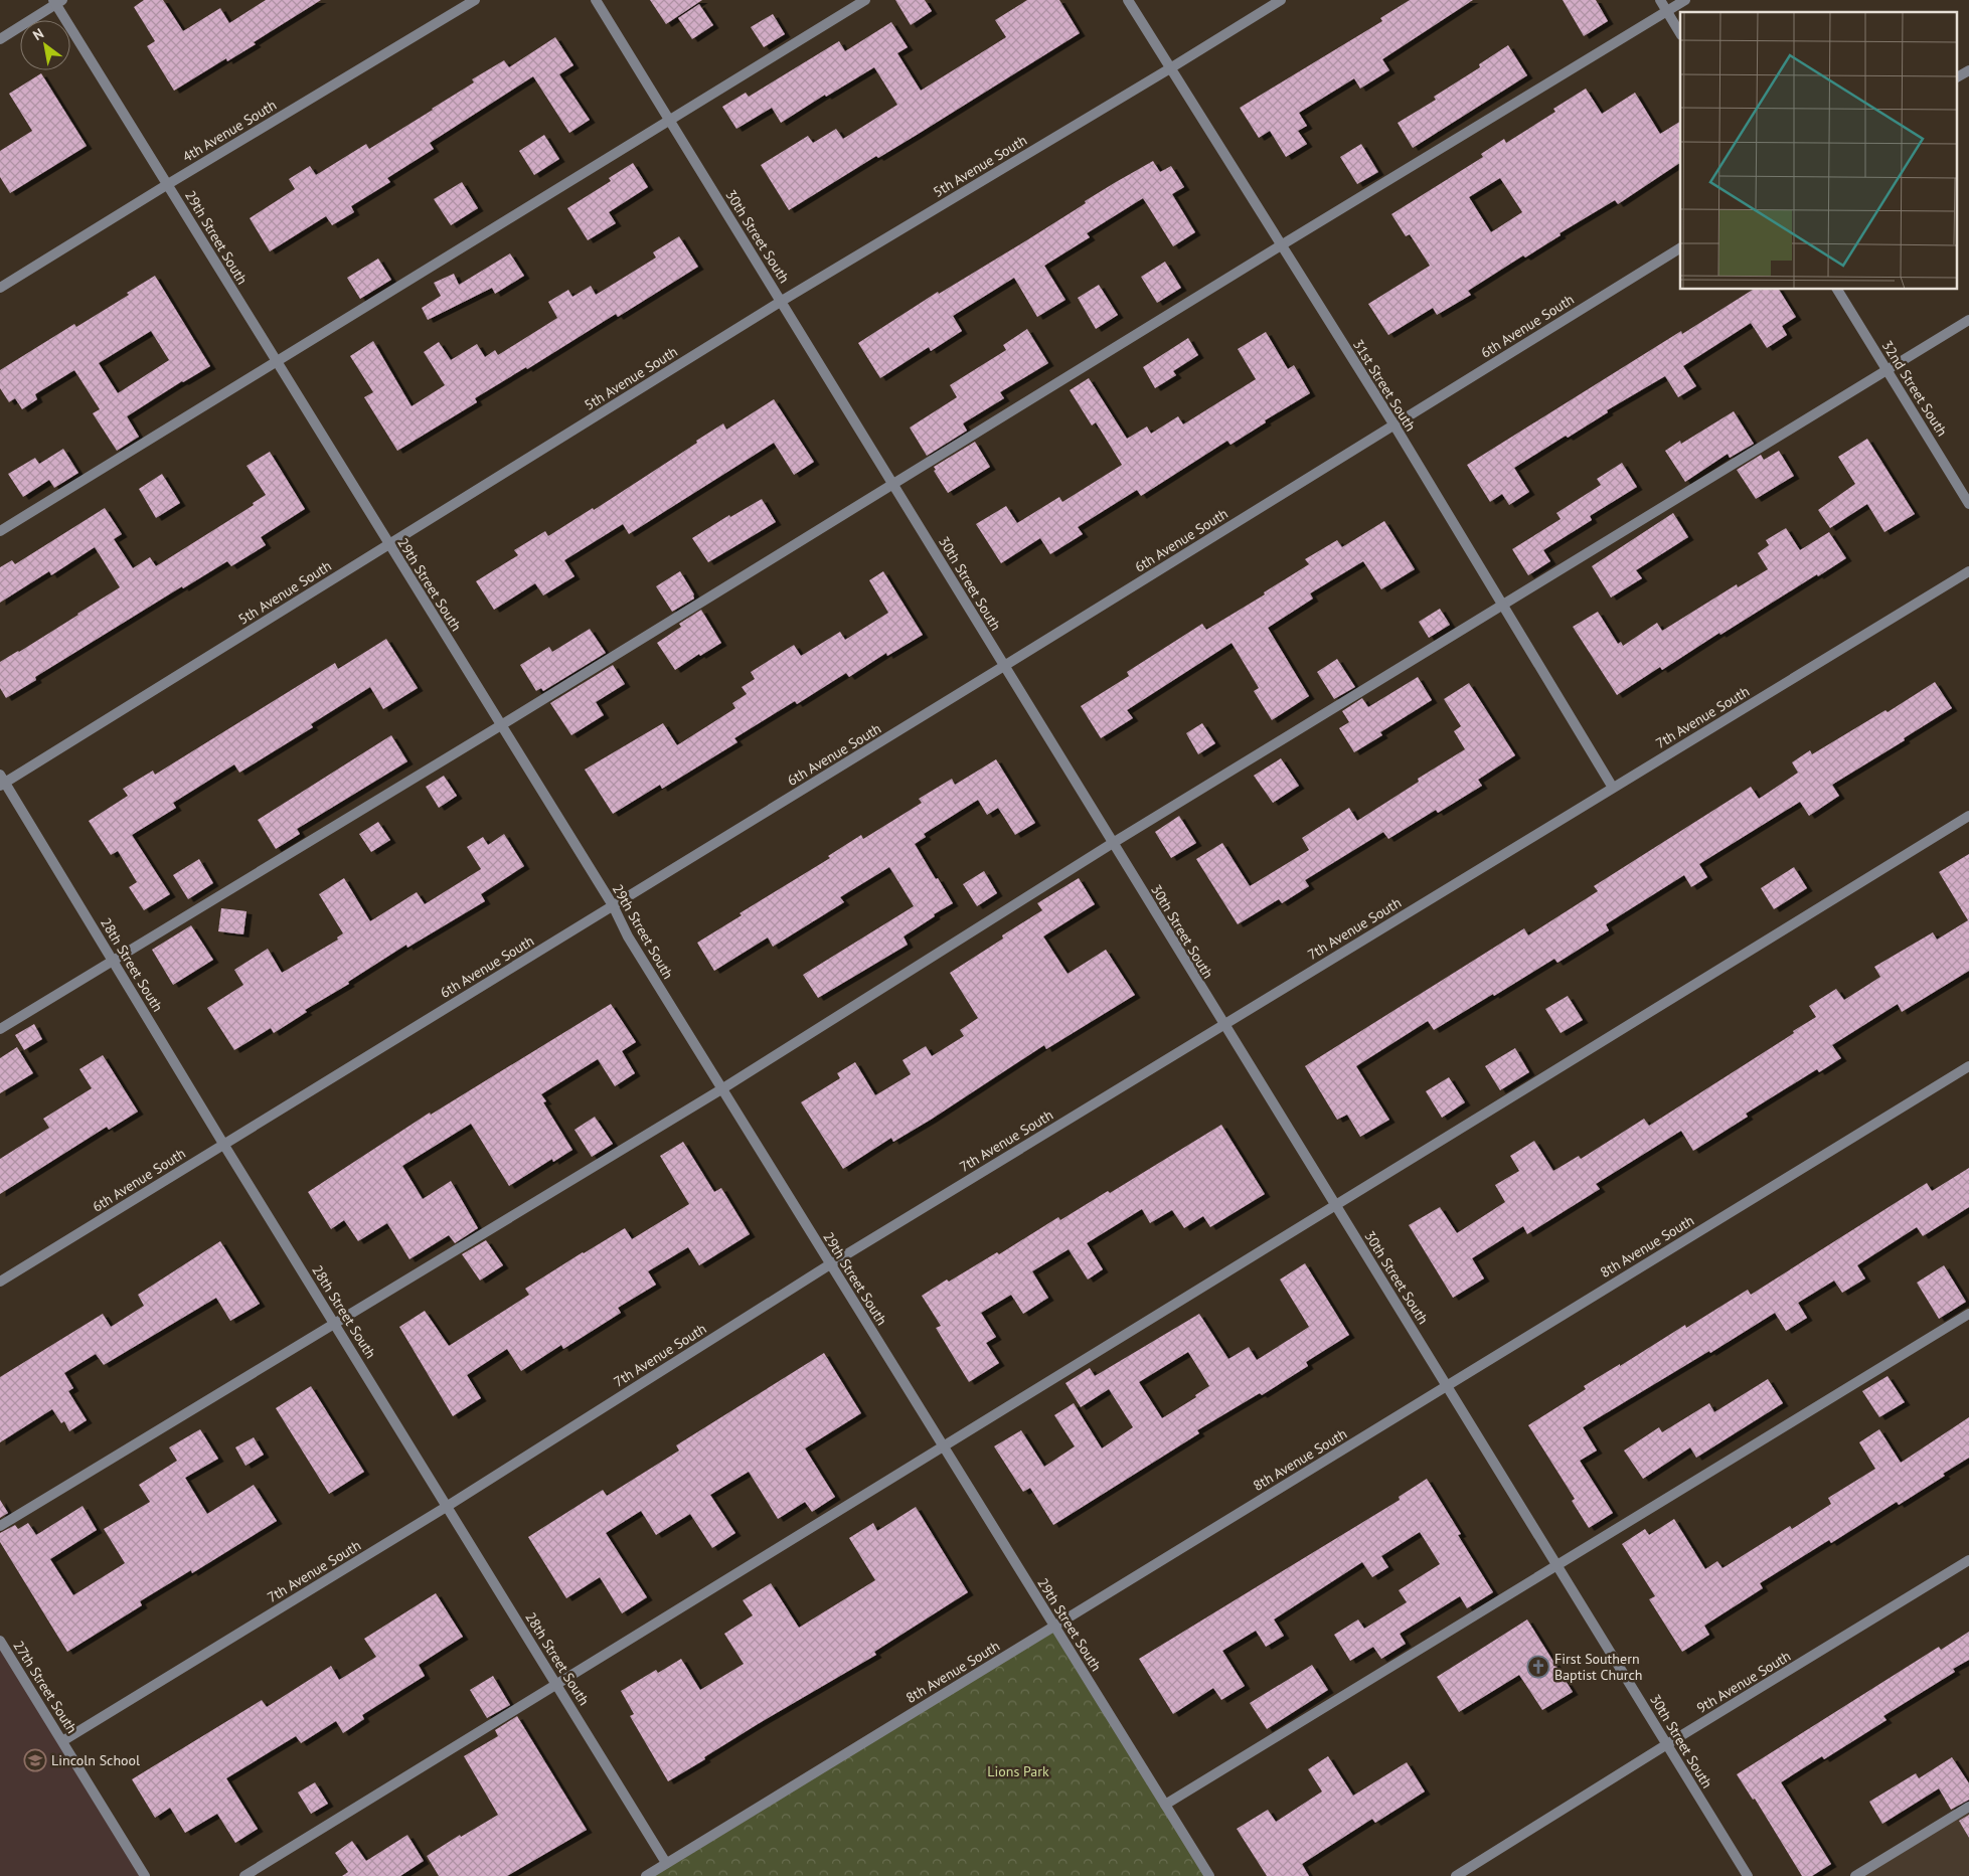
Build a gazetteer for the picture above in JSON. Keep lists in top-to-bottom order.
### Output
{
  "streets": {
    "street": [
      "4th Avenue South",
      "5th Avenue South",
      "30th Street South",
      "29th Street South",
      "6th Avenue South",
      "31st Street South",
      "32nd Street South",
      "7th Avenue South",
      "28th Street South",
      "8th Avenue South",
      "9th Avenue South",
      "27th Street South"
    ]
  },
  "crossings": [
    ["4th Avenue South", "29th Street South"],
    ["5th Avenue South", "30th Street South"],
    ["5th Avenue South", "29th Street South"],
    ["5th Avenue South", "31st Street South"],
    ["5th Avenue South", "28th Street South"],
    ["30th Street South", "6th Avenue South"],
    ["30th Street South", "7th Avenue South"],
    ["30th Street South", "8th Avenue South"],
    ["30th Street South", "9th Avenue South"],
    ["29th Street South", "6th Avenue South"],
    ["29th Street South", "7th Avenue South"],
    ["29th Street South", "8th Avenue South"],
    ["6th Avenue South", "31st Street South"],
    ["6th Avenue South", "28th Street South"],
    ["31st Street South", "7th Avenue South"],
    ["7th Avenue South", "28th Street South"],
    ["7th Avenue South", "27th Street South"],
    ["28th Street South", "8th Avenue South"]
  ],
  "parks": ["Lions Park"],
  "places": {
    "church": ["First Southern Baptist Church"],
    "school or university": ["Lincoln School"]
  },
  "north": "top left"
}
